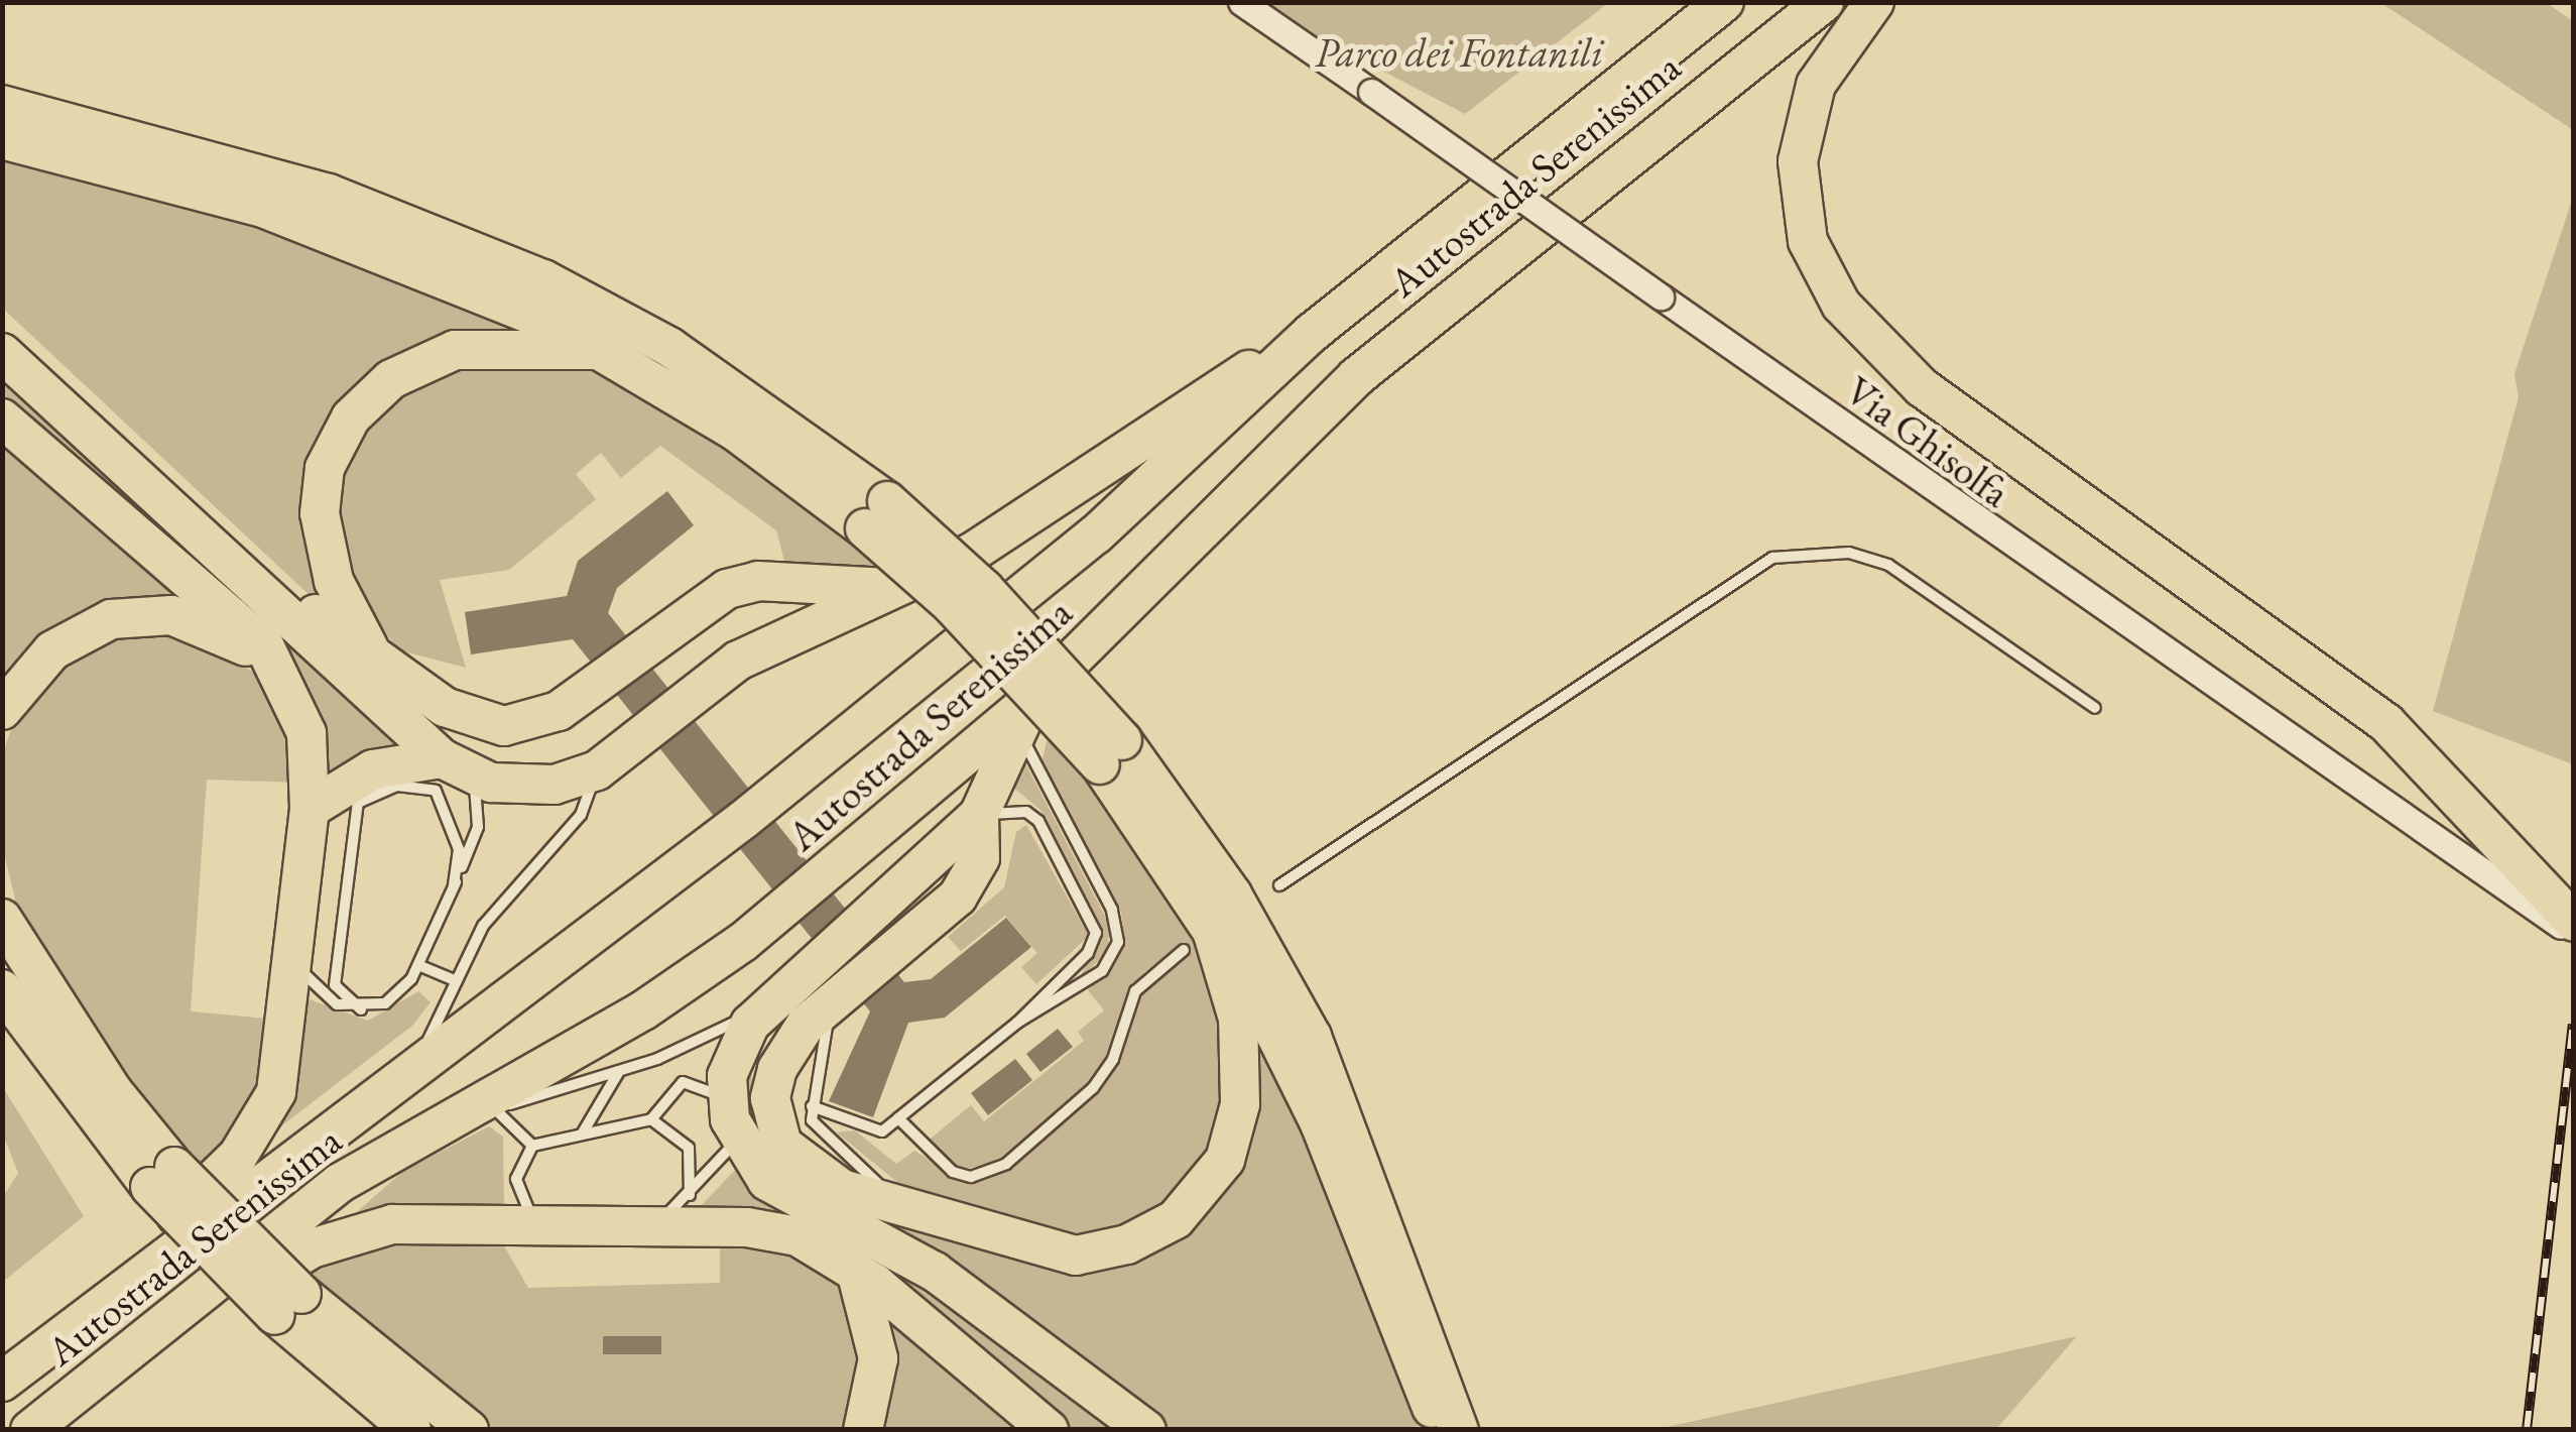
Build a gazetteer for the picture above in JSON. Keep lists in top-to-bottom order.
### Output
{
  "streets": {
    "highway": ["Autostrada Serenissima"],
    "street": ["Via Ghisolfa"]
  },
  "parks": ["Parco dei Fontanili"]
}
